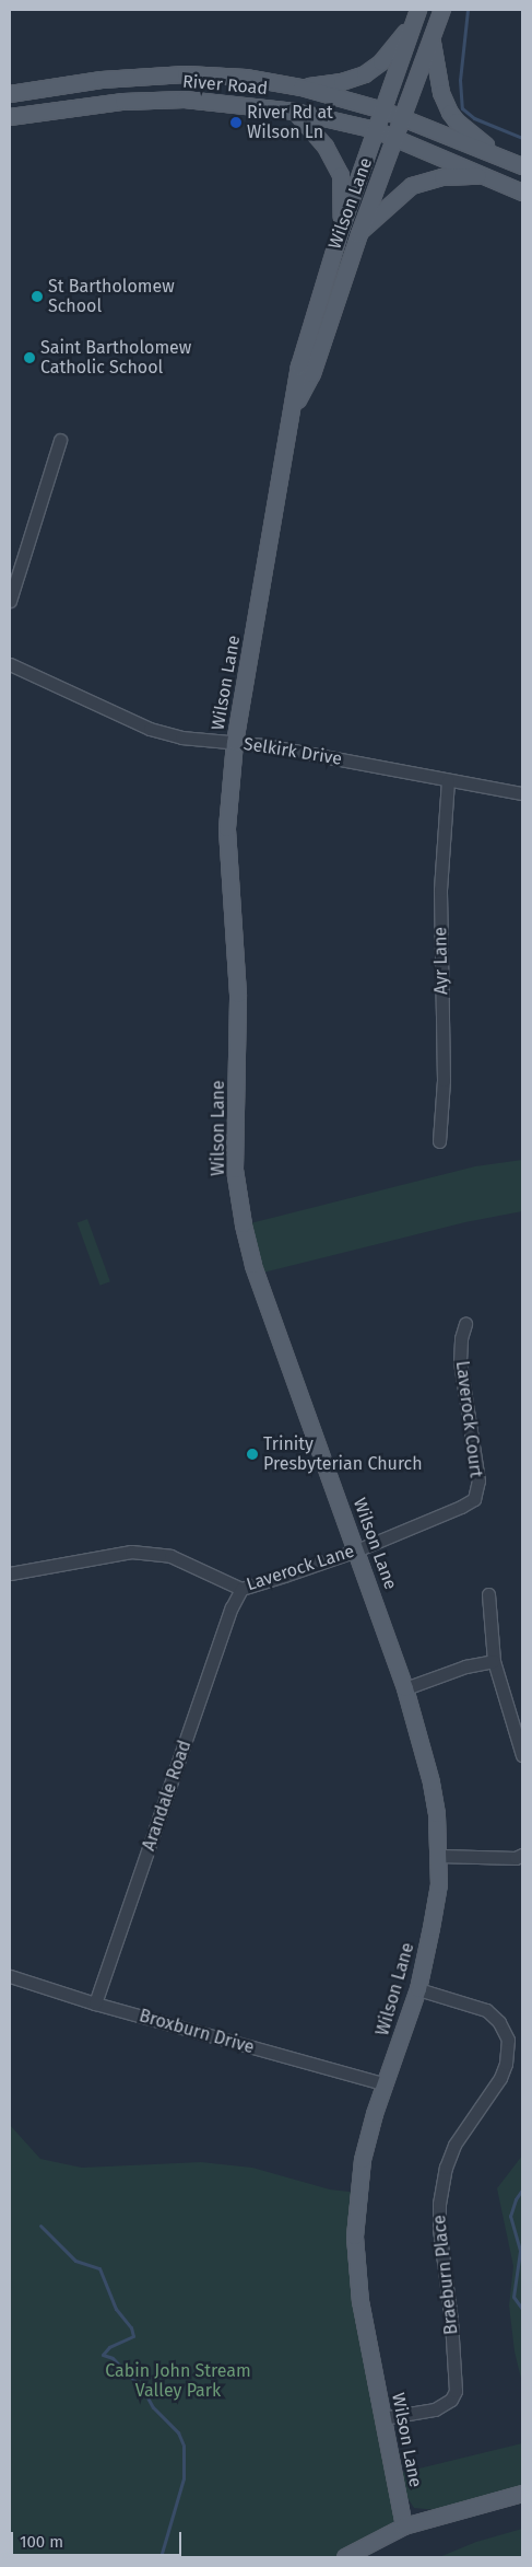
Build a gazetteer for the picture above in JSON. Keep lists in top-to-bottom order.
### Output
{
  "streets": {
    "main road": ["River Road", "Wilson Lane"],
    "street": [
      "Selkirk Drive",
      "Ayr Lane",
      "Laverock Court",
      "Laverock Lane",
      "Arandale Road",
      "Broxburn Drive",
      "Braeburn Place"
    ]
  },
  "crossings": [
    ["River Road", "Wilson Lane"],
    ["Wilson Lane", "Selkirk Drive"],
    ["Wilson Lane", "Laverock Lane"],
    ["Wilson Lane", "Broxburn Drive"],
    ["Wilson Lane", "Braeburn Place"],
    ["Selkirk Drive", "Ayr Lane"],
    ["Laverock Court", "Laverock Lane"],
    ["Laverock Lane", "Arandale Road"],
    ["Arandale Road", "Broxburn Drive"]
  ],
  "parks": ["Cabin John Stream Valley Park"],
  "places": [
    "River Rd at Wilson Ln",
    "St Bartholomew School",
    "Saint Bartholomew Catholic School",
    "Trinity Presbyterian Church"
  ],
  "scale_bar": "100 m"
}
